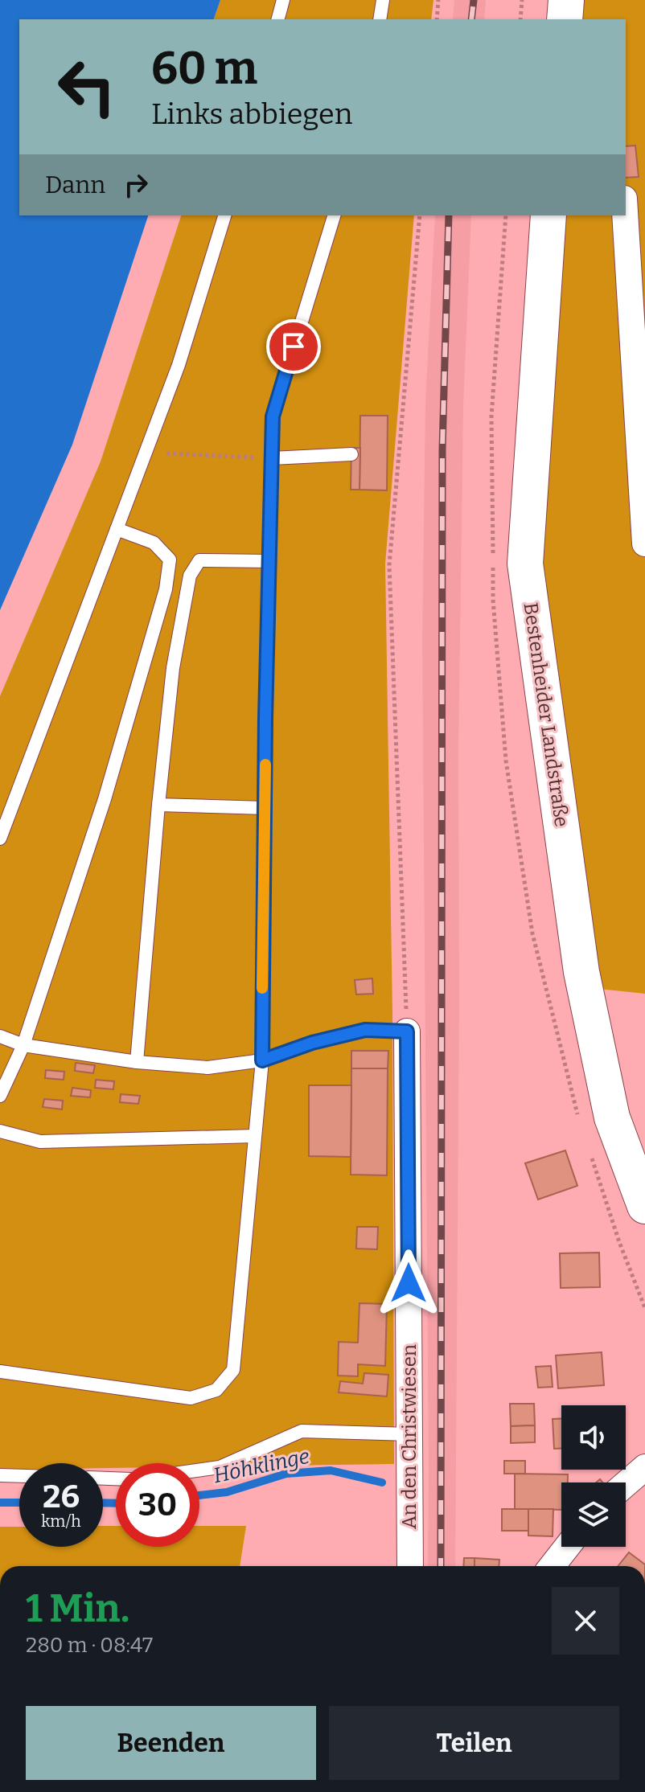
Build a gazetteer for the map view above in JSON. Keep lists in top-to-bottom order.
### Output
{
  "streets": {
    "main road": ["Bestenheider Landstraße"],
    "street": ["An den Christwiesen"]
  },
  "water": ["Höhklinge"],
  "page": {
    "turn": ["60 m", "Links abbiegen"],
    "then": "Dann",
    "speed": "26 km/h",
    "limit": "30",
    "heading": ["1 Min.", "280 m · 08:47"],
    "buttons": ["Beenden", "Teilen"]
  }
}
